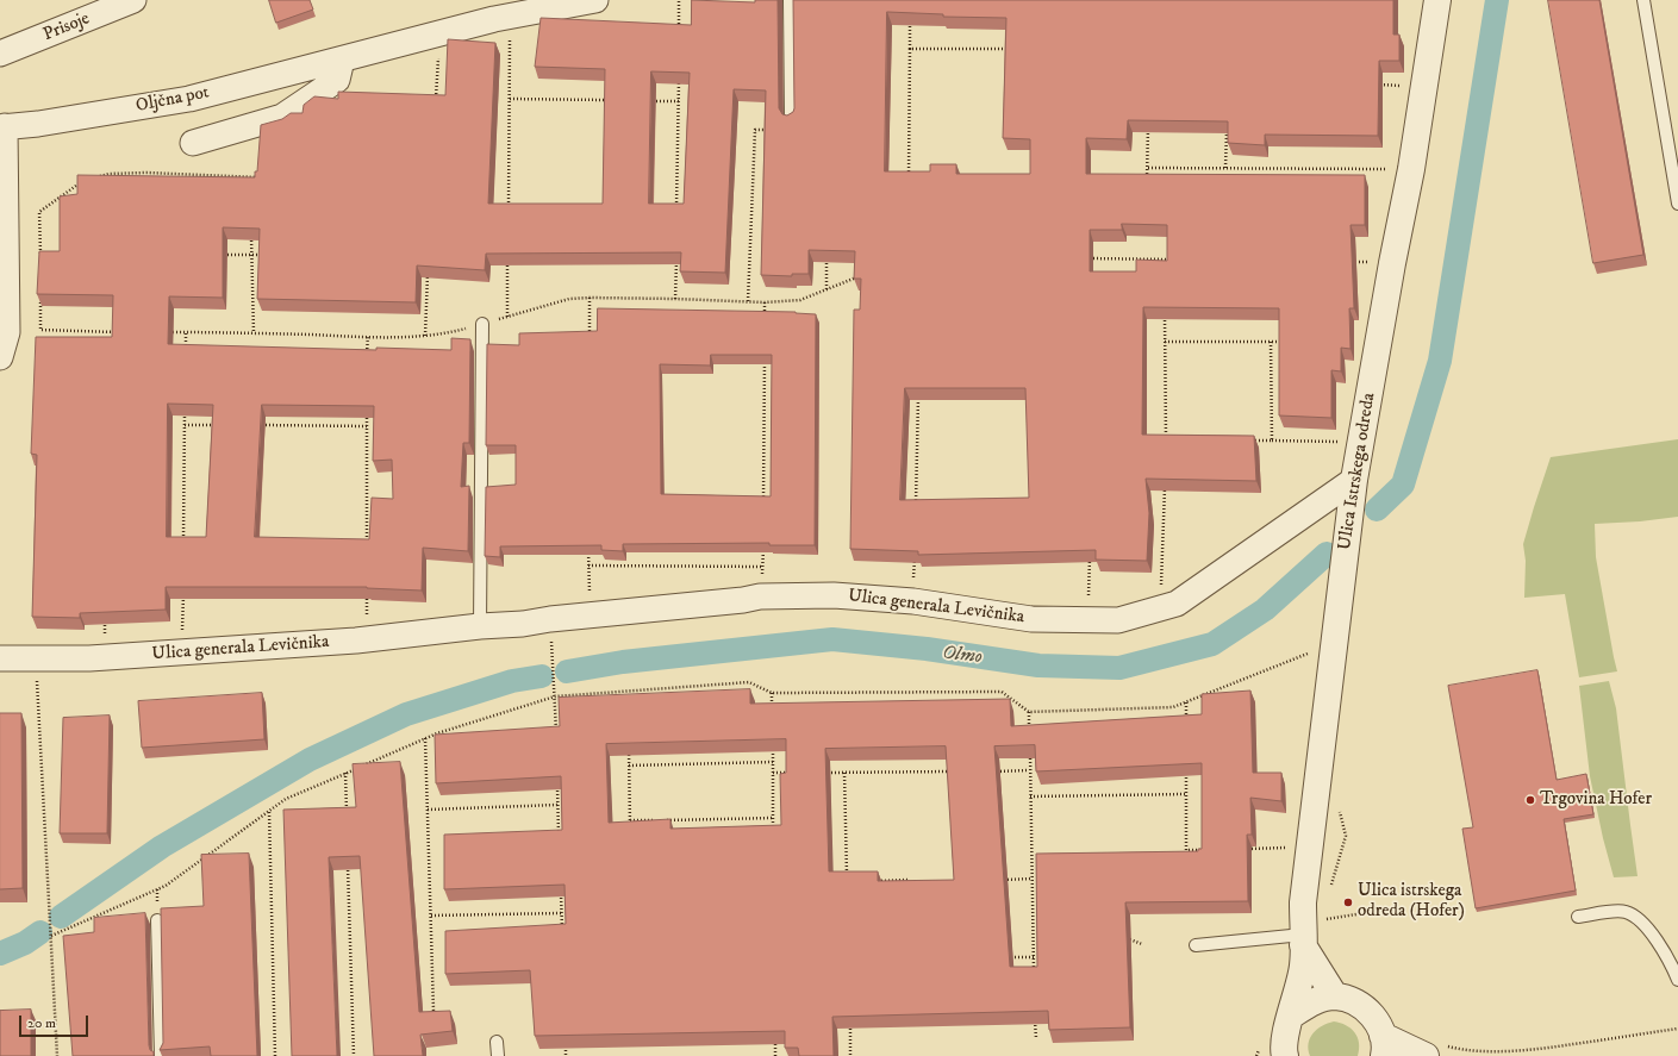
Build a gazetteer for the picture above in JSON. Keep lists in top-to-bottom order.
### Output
{
  "streets": {
    "street": [
      "Prisoje",
      "Oljčna pot",
      "Ulica Istrskega odreda",
      "Ulica generala Levičnika"
    ]
  },
  "crossings": [
    ["Ulica Istrskega odreda", "Ulica generala Levičnika"]
  ],
  "water": ["Olmo"],
  "places": ["Trgovina Hofer", "Ulica istrskega odreda (Hofer)"],
  "scale_bar": "20 m"
}
